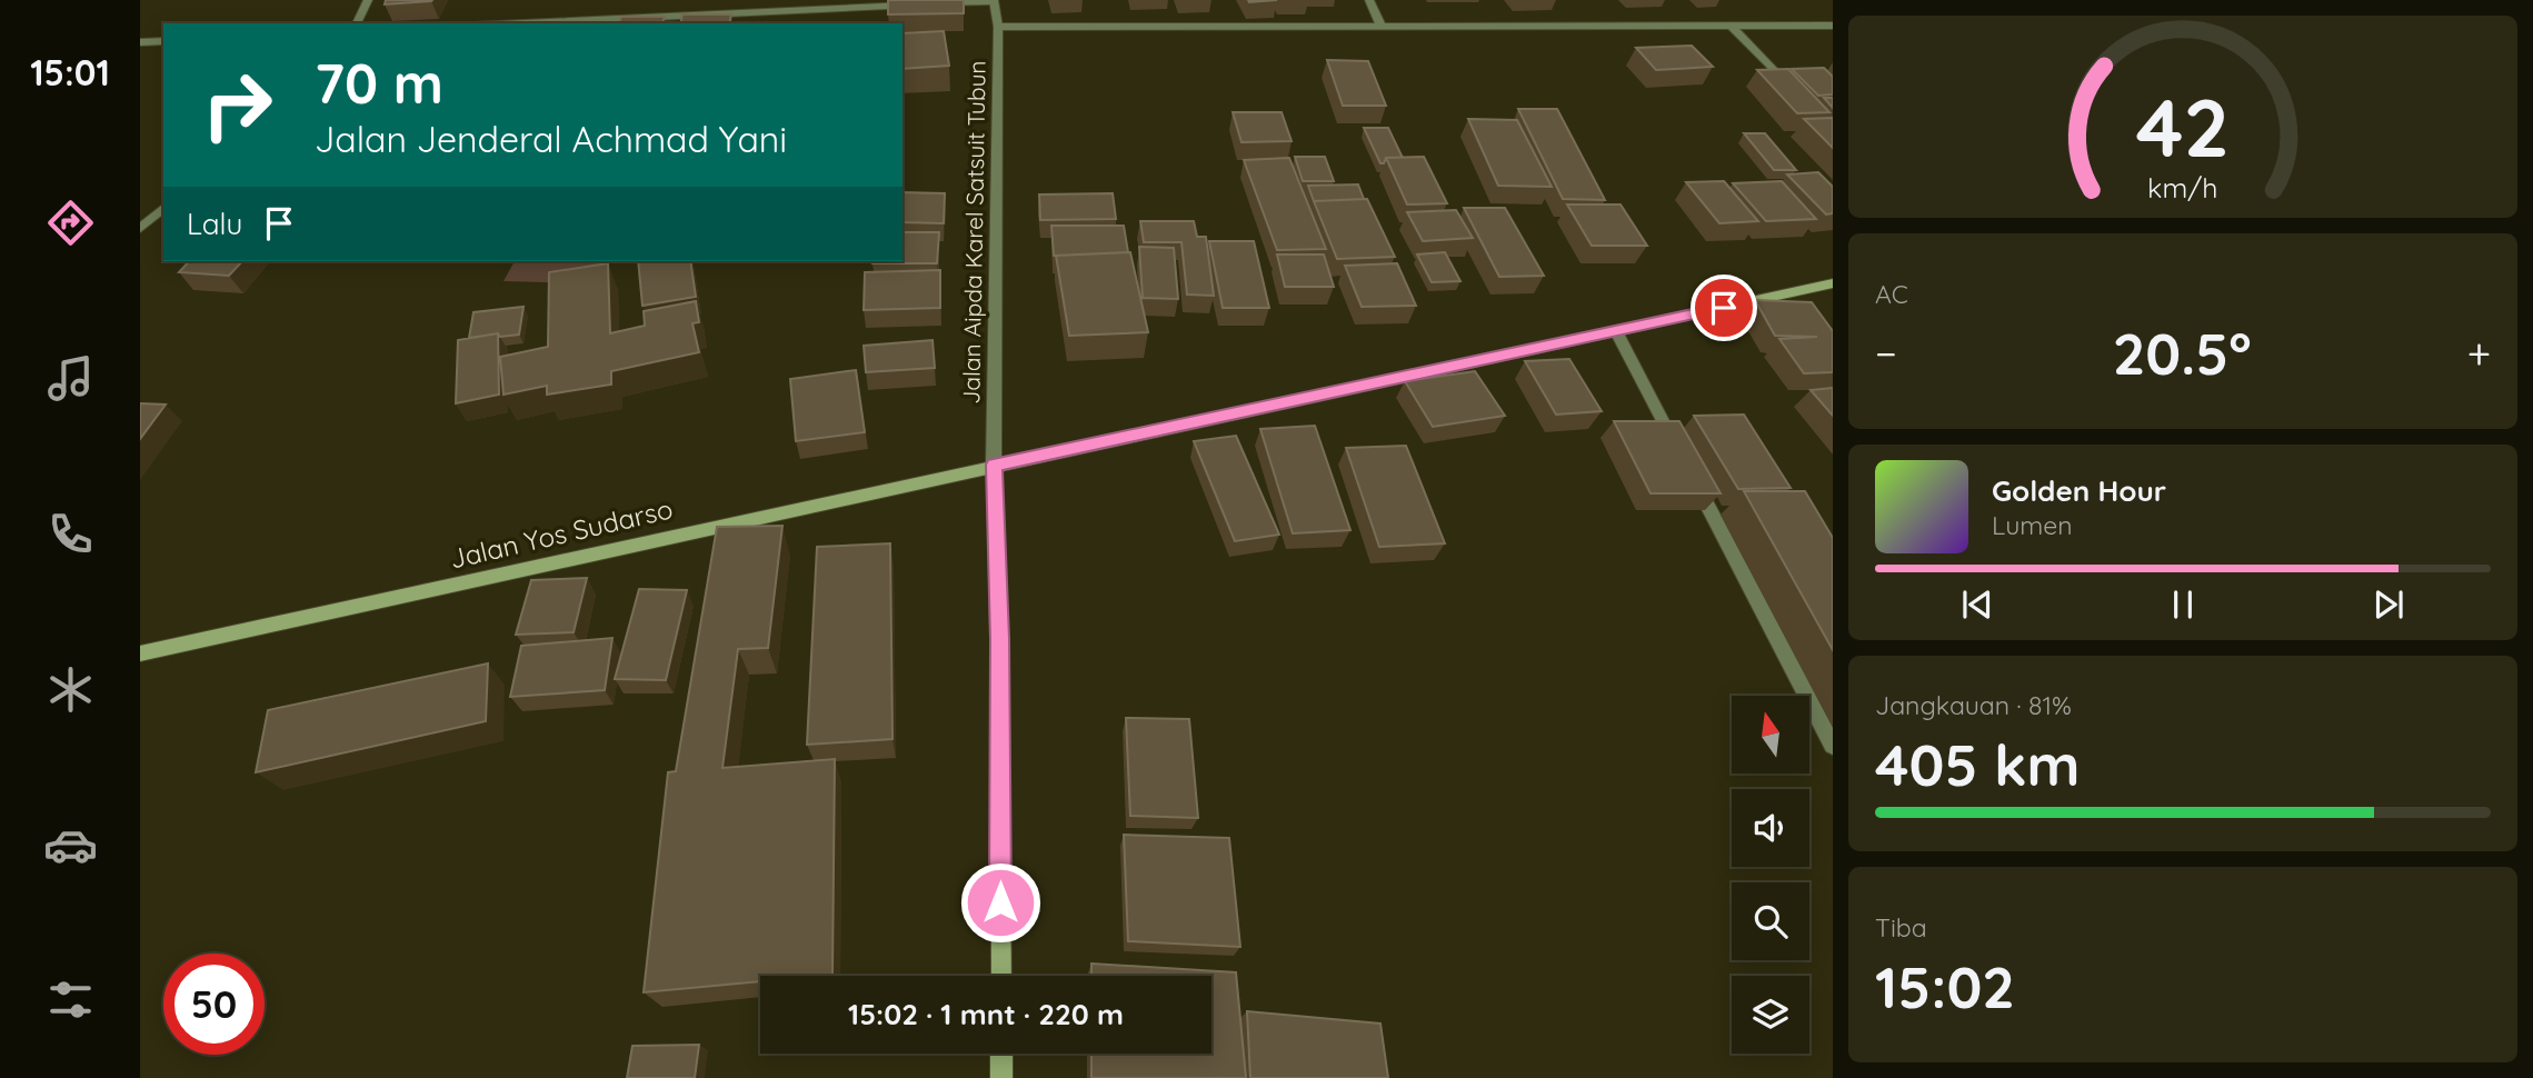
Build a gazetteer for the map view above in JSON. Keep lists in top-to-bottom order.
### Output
{
  "streets": {
    "main road": ["Jalan Yos Sudarso"],
    "street": ["Jalan Aipda Karel Satsuit Tubun"]
  },
  "crossings": [
    ["Jalan Aipda Karel Satsuit Tubun", "Jalan Yos Sudarso"]
  ],
  "north": "top",
  "page": {
    "tabs": "15:01",
    "turn": ["70 m", "Jalan Jenderal Achmad Yani"],
    "then": "Lalu",
    "tile": [
      "AC",
      ["Jangkauan · 81%", "405 km"],
      ["Tiba", "15:02"]
    ],
    "heat": ["−", "20.5°", "+"],
    "song": ["Golden Hour", "Lumen"],
    "limit": "50",
    "trip": "15:02 · 1 mnt · 220 m",
    "gauge": ["42", "km/h"]
  }
}
